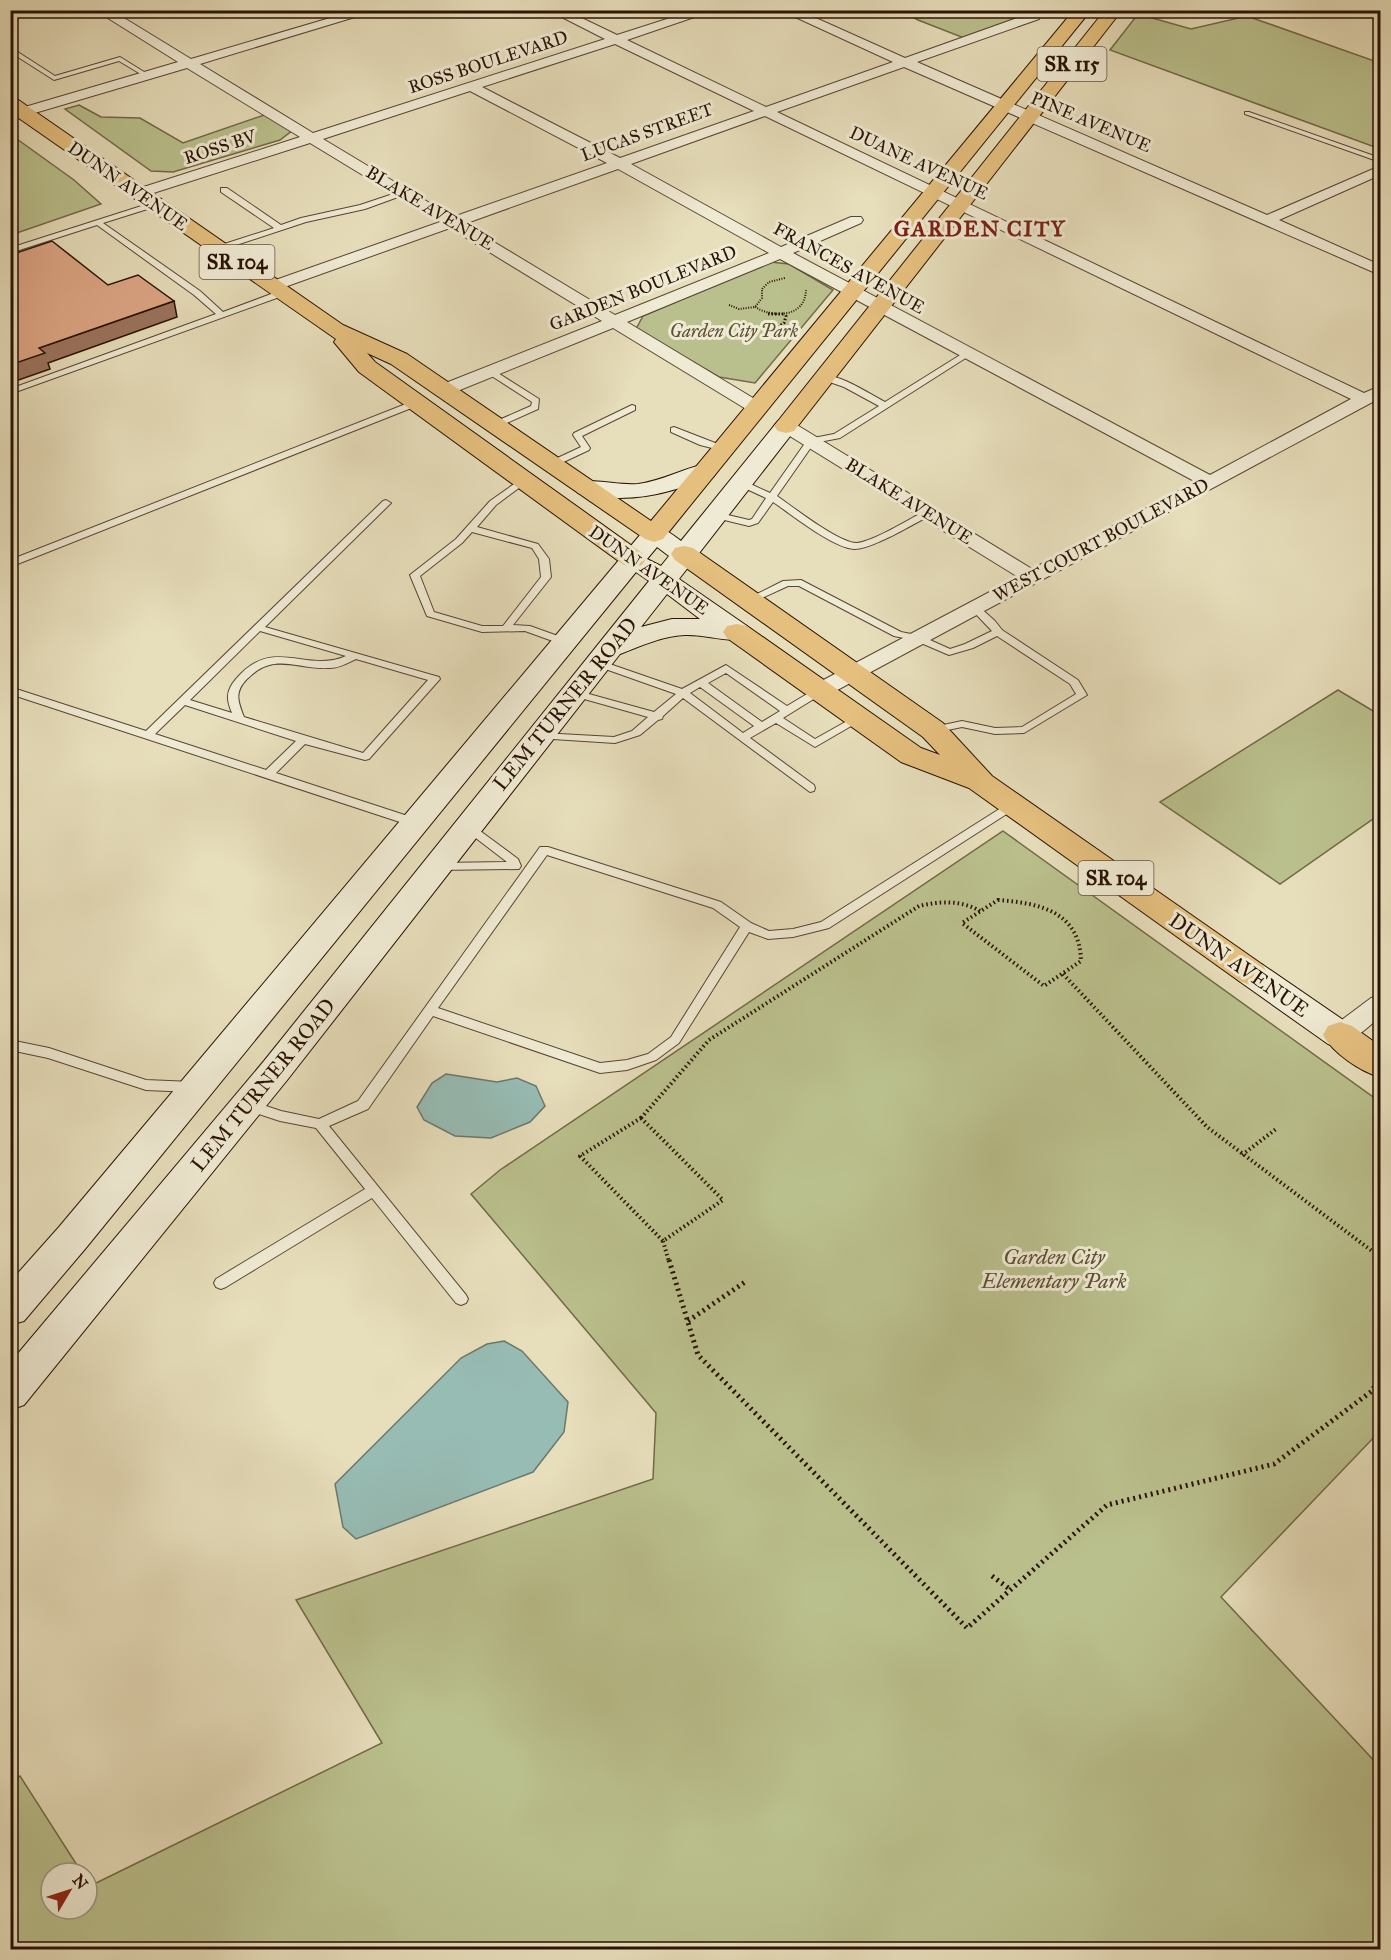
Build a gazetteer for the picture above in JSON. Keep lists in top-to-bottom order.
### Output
{
  "streets": {
    "main road": [
      "SR 115",
      "DUNN AVENUE",
      "SR 104",
      "LEM TURNER ROAD"
    ],
    "street": [
      "ROSS BOULEVARD",
      "PINE AVENUE",
      "LUCAS STREET",
      "ROSS BV",
      "DUANE AVENUE",
      "BLAKE AVENUE",
      "FRANCES AVENUE",
      "GARDEN BOULEVARD",
      "WEST COURT BOULEVARD"
    ]
  },
  "crossings": [
    ["ROSS BOULEVARD", "ROSS BV"],
    ["ROSS BOULEVARD", "DUANE AVENUE"],
    ["ROSS BOULEVARD", "BLAKE AVENUE"],
    ["ROSS BOULEVARD", "FRANCES AVENUE"],
    ["PINE AVENUE", "LUCAS STREET"],
    ["PINE AVENUE", "LEM TURNER ROAD"],
    ["LUCAS STREET", "DUANE AVENUE"],
    ["LUCAS STREET", "DUNN AVENUE"],
    ["LUCAS STREET", "BLAKE AVENUE"],
    ["LUCAS STREET", "FRANCES AVENUE"],
    ["ROSS BV", "DUNN AVENUE"],
    ["ROSS BV", "BLAKE AVENUE"],
    ["DUANE AVENUE", "WEST COURT BOULEVARD"],
    ["DUANE AVENUE", "LEM TURNER ROAD"],
    ["DUNN AVENUE", "GARDEN BOULEVARD"],
    ["DUNN AVENUE", "WEST COURT BOULEVARD"],
    ["DUNN AVENUE", "LEM TURNER ROAD"],
    ["BLAKE AVENUE", "GARDEN BOULEVARD"],
    ["BLAKE AVENUE", "WEST COURT BOULEVARD"],
    ["BLAKE AVENUE", "LEM TURNER ROAD"],
    ["FRANCES AVENUE", "GARDEN BOULEVARD"],
    ["FRANCES AVENUE", "WEST COURT BOULEVARD"],
    ["FRANCES AVENUE", "LEM TURNER ROAD"]
  ],
  "districts": ["GARDEN CITY"],
  "parks": ["Garden City Park", "Garden City Elementary Park"],
  "north": "top right"
}
